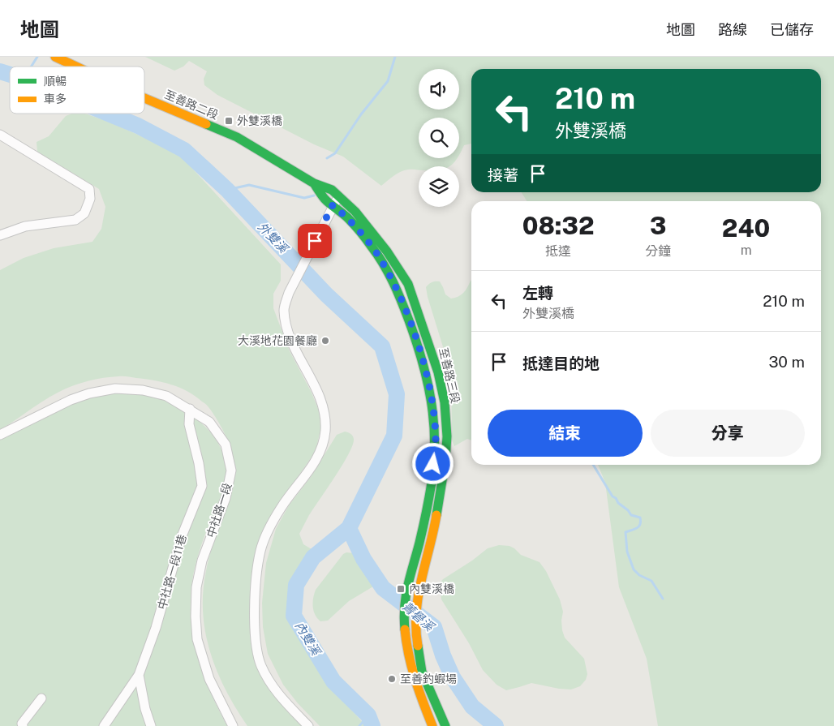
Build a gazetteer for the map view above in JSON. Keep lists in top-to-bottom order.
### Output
{
  "streets": {
    "street": [
      "至善路二段",
      "至善路三段",
      "中社路一段",
      "中社路一段11巷"
    ]
  },
  "crossings": [
    ["至善路二段", "至善路三段"],
    ["中社路一段", "中社路一段11巷"]
  ],
  "water": ["外雙溪", "菁礐溪", "內雙溪"],
  "places": {
    "transit": ["外雙溪橋", "內雙溪橋"],
    "other": ["大溪地花園餐廳", "至善釣蝦場"]
  },
  "legend": ["順暢", "車多"],
  "page": {
    "header": "地圖",
    "nav": ["地圖", "路線", "已儲存"],
    "turn": ["210 m", "外雙溪橋"],
    "then": "接著",
    "eta": [
      "08:32",
      "抵達",
      "3",
      "分鐘",
      "240",
      "m"
    ],
    "list": [
      {
        "name": "左轉",
        "note": "外雙溪橋",
        "value": "210 m"
      },
      {
        "name": "抵達目的地",
        "value": "30 m"
      }
    ],
    "buttons": ["結束", "分享"]
  }
}
